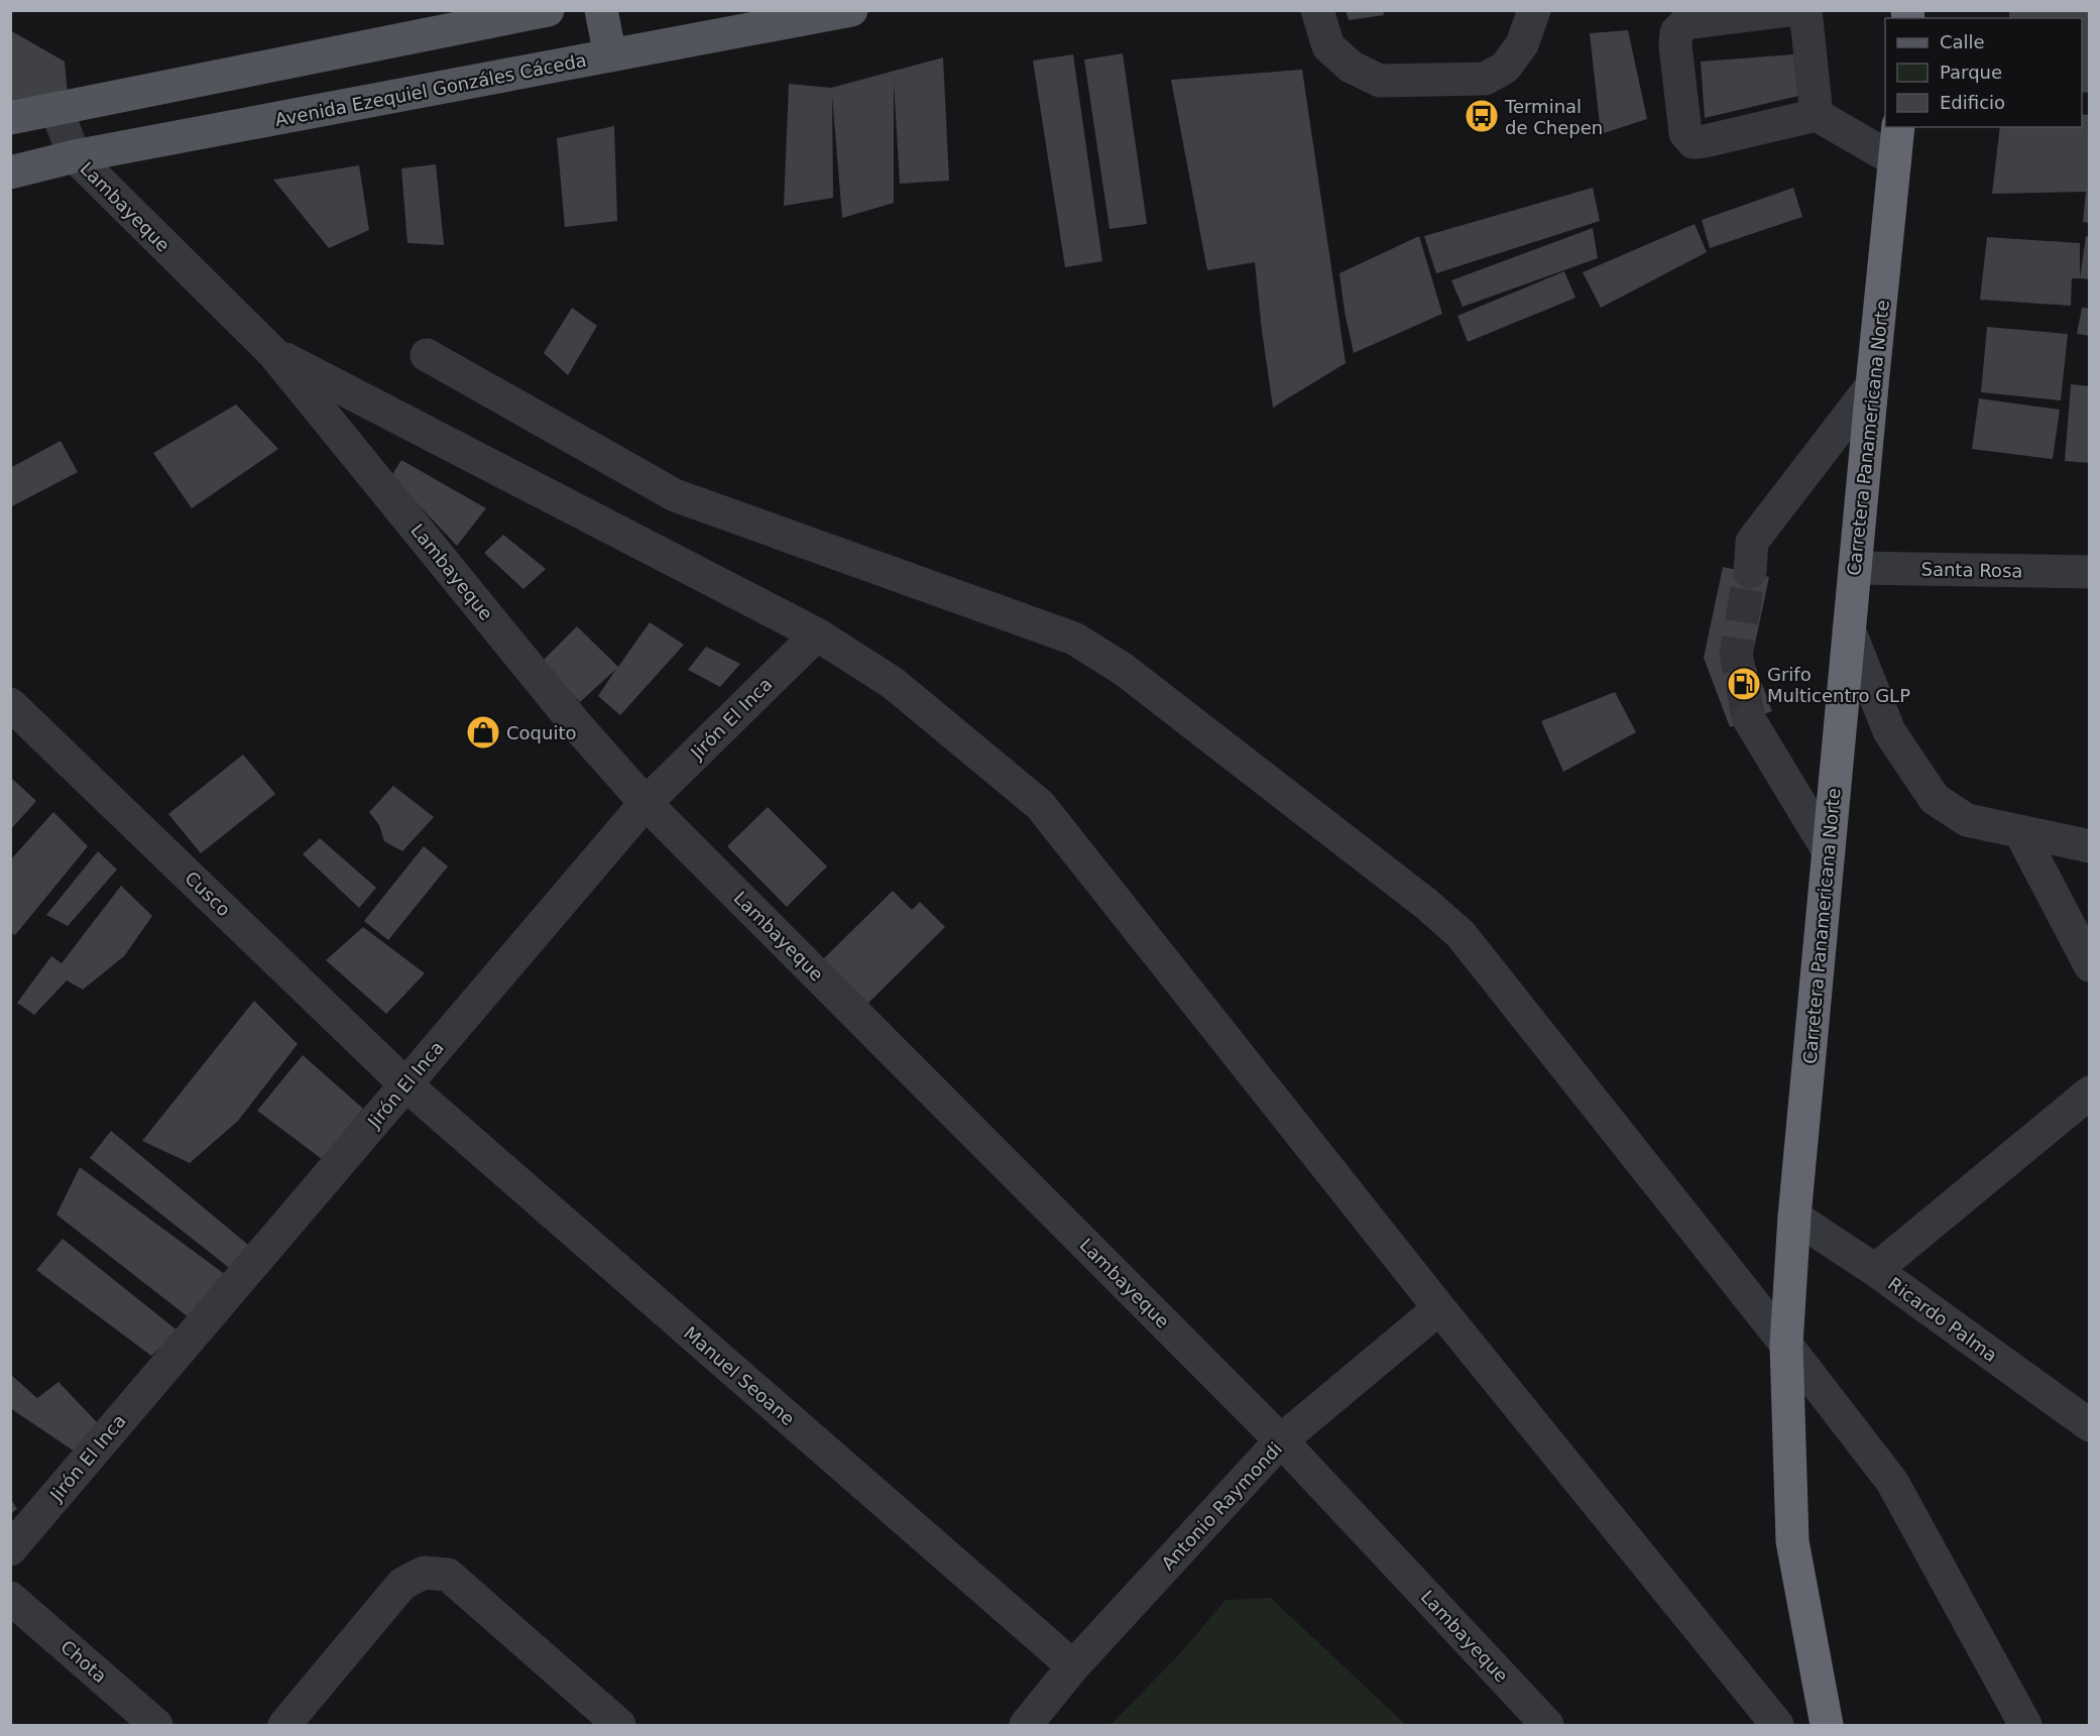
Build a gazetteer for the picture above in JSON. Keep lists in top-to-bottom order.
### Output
{
  "streets": {
    "highway": ["Carretera Panamericana Norte"],
    "main road": ["Avenida Ezequiel Gonzáles Cáceda"],
    "street": [
      "Lambayeque",
      "Santa Rosa",
      "Jirón El Inca",
      "Cusco",
      "Ricardo Palma",
      "Manuel Seoane",
      "Antonio Raymondi",
      "Chota"
    ]
  },
  "crossings": [
    ["Avenida Ezequiel Gonzáles Cáceda", "Lambayeque"],
    ["Lambayeque", "Jirón El Inca"],
    ["Lambayeque", "Antonio Raymondi"],
    ["Carretera Panamericana Norte", "Santa Rosa"],
    ["Carretera Panamericana Norte", "Ricardo Palma"],
    ["Jirón El Inca", "Cusco"],
    ["Jirón El Inca", "Manuel Seoane"],
    ["Cusco", "Manuel Seoane"],
    ["Manuel Seoane", "Antonio Raymondi"]
  ],
  "places": {
    "bus stop": ["Terminal de Chepen"],
    "fuel station": ["Grifo Multicentro GLP"],
    "shop": ["Coquito"]
  },
  "legend": ["Calle", "Parque", "Edificio"]
}
